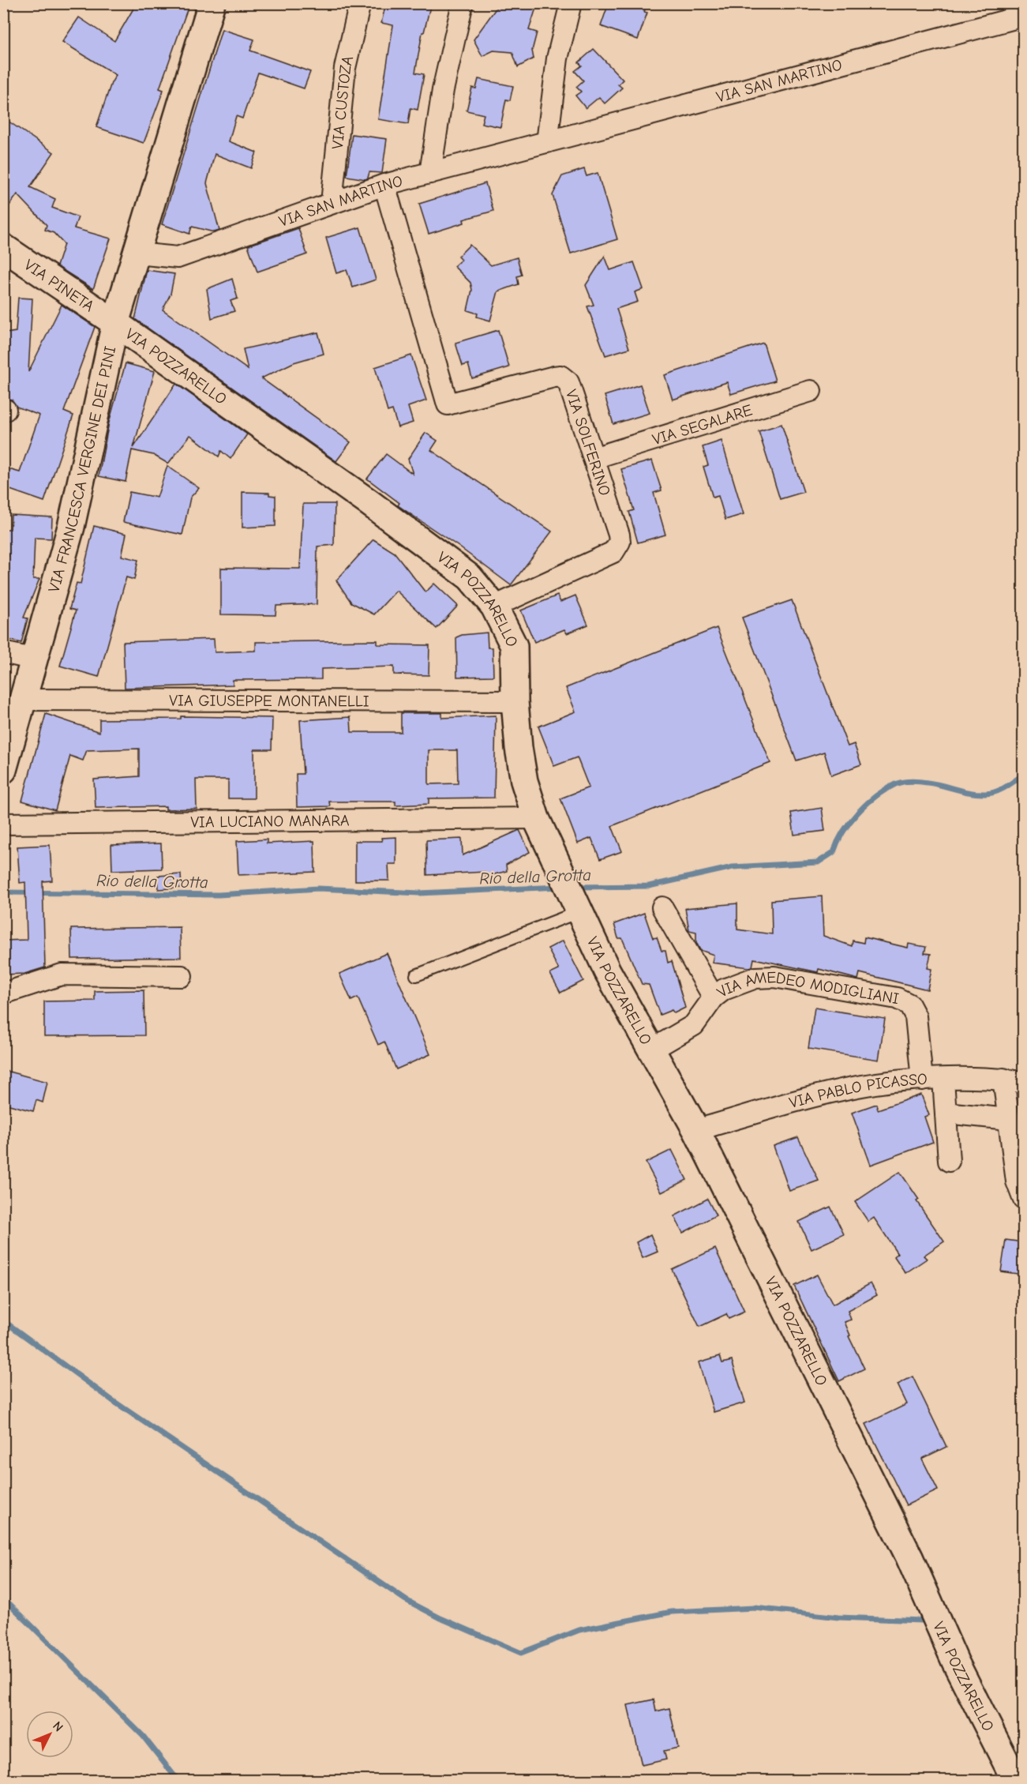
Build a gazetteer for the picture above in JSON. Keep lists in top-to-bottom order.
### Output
{
  "streets": {
    "street": [
      "VIA SAN MARTINO",
      "VIA CUSTOZA",
      "VIA PINETA",
      "VIA POZZARELLO",
      "VIA SEGALARE",
      "VIA SOLFERINO",
      "VIA FRANCESCA VERGINE DEI PINI",
      "VIA GIUSEPPE MONTANELLI",
      "VIA LUCIANO MANARA",
      "VIA AMEDEO MODIGLIANI",
      "VIA PABLO PICASSO"
    ]
  },
  "crossings": [
    ["VIA SAN MARTINO", "VIA CUSTOZA"],
    ["VIA SAN MARTINO", "VIA SOLFERINO"],
    ["VIA SAN MARTINO", "VIA FRANCESCA VERGINE DEI PINI"],
    ["VIA PINETA", "VIA POZZARELLO"],
    ["VIA PINETA", "VIA FRANCESCA VERGINE DEI PINI"],
    ["VIA POZZARELLO", "VIA SOLFERINO"],
    ["VIA POZZARELLO", "VIA FRANCESCA VERGINE DEI PINI"],
    ["VIA POZZARELLO", "VIA GIUSEPPE MONTANELLI"],
    ["VIA POZZARELLO", "VIA LUCIANO MANARA"],
    ["VIA POZZARELLO", "VIA AMEDEO MODIGLIANI"],
    ["VIA POZZARELLO", "VIA PABLO PICASSO"],
    ["VIA SEGALARE", "VIA SOLFERINO"],
    ["VIA FRANCESCA VERGINE DEI PINI", "VIA GIUSEPPE MONTANELLI"],
    ["VIA AMEDEO MODIGLIANI", "VIA PABLO PICASSO"]
  ],
  "water": ["Rio della Grotta"],
  "north": "top right"
}
